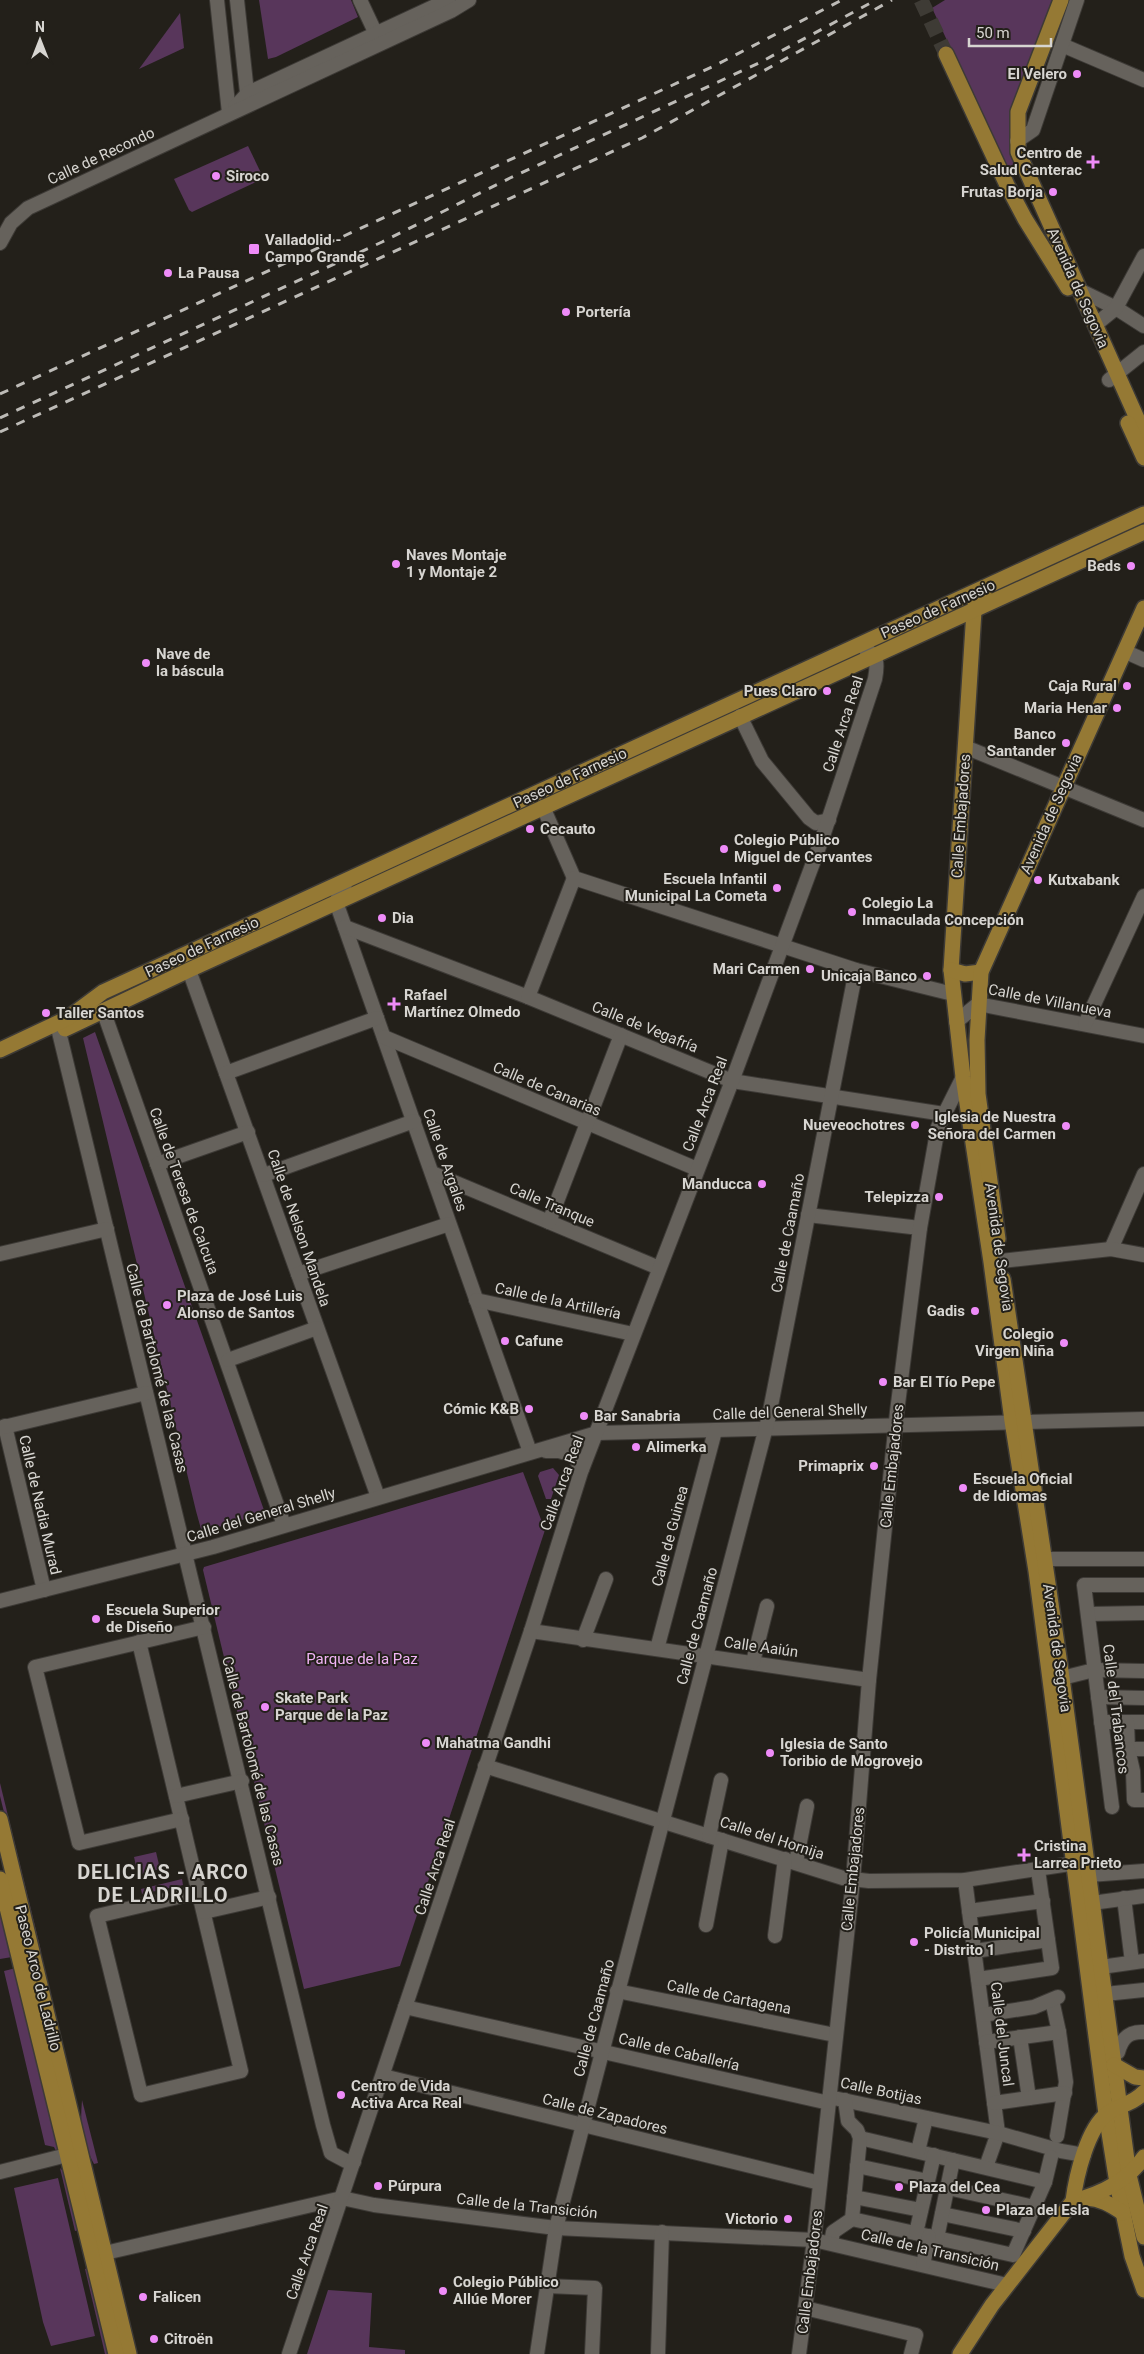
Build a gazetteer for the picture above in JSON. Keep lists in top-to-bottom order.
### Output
{
  "streets": {
    "main road": [
      "Avenida de Segovia",
      "Paseo de Farnesio",
      "Calle Embajadores",
      "Paseo Arco de Ladrillo"
    ],
    "street": [
      "Calle de Recondo",
      "Calle Arca Real",
      "Calle de Villanueva",
      "Calle de Vegafría",
      "Calle de Canarias",
      "Calle de Argales",
      "Calle de Teresa de Calcuta",
      "Calle Tranque",
      "Calle de Nelson Mandela",
      "Calle de Caamaño",
      "Calle de la Artillería",
      "Calle de Bartolomé de las Casas",
      "Calle del General Shelly",
      "Calle de Nadia Murad",
      "Calle de Guinea",
      "Calle Aaiún",
      "Calle del Trabancos",
      "Calle del Hornija",
      "Calle de Cartagena",
      "Calle del Juncal",
      "Calle de Caballería",
      "Calle Botijas",
      "Calle de Zapadores",
      "Calle de la Transición"
    ]
  },
  "crossings": [
    ["Avenida de Segovia", "Calle Embajadores"],
    ["Avenida de Segovia", "Calle de Villanueva"],
    ["Avenida de Segovia", "Calle del General Shelly"],
    ["Avenida de Segovia", "Calle del Hornija"],
    ["Paseo de Farnesio", "Calle Arca Real"],
    ["Paseo de Farnesio", "Calle Embajadores"],
    ["Paseo de Farnesio", "Calle de Argales"],
    ["Paseo de Farnesio", "Calle de Teresa de Calcuta"],
    ["Paseo de Farnesio", "Calle de Nelson Mandela"],
    ["Paseo de Farnesio", "Calle de Bartolomé de las Casas"],
    ["Calle Arca Real", "Calle de Vegafría"],
    ["Calle Arca Real", "Calle de Canarias"],
    ["Calle Arca Real", "Calle Tranque"],
    ["Calle Arca Real", "Calle de la Artillería"],
    ["Calle Arca Real", "Calle de Bartolomé de las Casas"],
    ["Calle Arca Real", "Calle del General Shelly"],
    ["Calle Arca Real", "Calle Aaiún"],
    ["Calle Arca Real", "Calle del Hornija"],
    ["Calle Arca Real", "Calle de Caballería"],
    ["Calle Arca Real", "Calle de Zapadores"],
    ["Calle Arca Real", "Calle de la Transición"],
    ["Calle Embajadores", "Calle de Villanueva"],
    ["Calle Embajadores", "Calle de Vegafría"],
    ["Calle Embajadores", "Calle del General Shelly"],
    ["Calle Embajadores", "Calle Aaiún"],
    ["Calle Embajadores", "Calle del Hornija"],
    ["Calle Embajadores", "Calle de Cartagena"],
    ["Calle Embajadores", "Calle de Caballería"],
    ["Calle Embajadores", "Calle Botijas"],
    ["Calle Embajadores", "Calle de Zapadores"],
    ["Calle Embajadores", "Calle de la Transición"],
    ["Calle de Vegafría", "Calle de Argales"],
    ["Calle de Vegafría", "Calle de Caamaño"],
    ["Calle de Canarias", "Calle de Argales"],
    ["Calle de Argales", "Calle Tranque"],
    ["Calle de Argales", "Calle de la Artillería"],
    ["Calle de Argales", "Calle del General Shelly"],
    ["Calle de Teresa de Calcuta", "Calle del General Shelly"],
    ["Calle de Nelson Mandela", "Calle del General Shelly"],
    ["Calle de Caamaño", "Calle del General Shelly"],
    ["Calle de Caamaño", "Calle Aaiún"],
    ["Calle de Caamaño", "Calle del Hornija"],
    ["Calle de Caamaño", "Calle de Cartagena"],
    ["Calle de Caamaño", "Calle de Caballería"],
    ["Calle de Caamaño", "Calle de Zapadores"],
    ["Calle de Caamaño", "Calle de la Transición"],
    ["Calle de Bartolomé de las Casas", "Calle del General Shelly"],
    ["Calle del General Shelly", "Calle de Nadia Murad"],
    ["Calle del General Shelly", "Calle de Guinea"],
    ["Calle de Guinea", "Calle Aaiún"],
    ["Calle del Hornija", "Calle del Juncal"],
    ["Paseo Arco de Ladrillo", "Calle de la Transición"],
    ["Calle del Juncal", "Calle Botijas"],
    ["Calle de Caballería", "Calle Botijas"]
  ],
  "districts": ["DELICIAS - ARCO DE LADRILLO"],
  "parks": ["Parque de la Paz"],
  "places": {
    "other": [
      "El Velero",
      "Siroco",
      "Frutas Borja",
      "La Pausa",
      "Portería",
      "Naves Montaje 1 y Montaje 2",
      "Beds",
      "Nave de la báscula",
      "Caja Rural",
      "Pues Claro",
      "Maria Henar",
      "Banco Santander",
      "Cecauto",
      "Colegio Público Miguel de Cervantes",
      "Kutxabank",
      "Escuela Infantil Municipal La Cometa",
      "Colegio La Inmaculada Concepción",
      "Dia",
      "Mari Carmen",
      "Unicaja Banco",
      "Taller Santos",
      "Nueveochotres",
      "Iglesia de Nuestra Señora del Carmen",
      "Manducca",
      "Telepizza",
      "Plaza de José Luis Alonso de Santos",
      "Gadis",
      "Cafune",
      "Colegio Virgen Niña",
      "Bar El Tío Pepe",
      "Cómic K&B",
      "Bar Sanabria",
      "Alimerka",
      "Primaprix",
      "Escuela Oficial de Idiomas",
      "Escuela Superior de Diseño",
      "Skate Park Parque de la Paz",
      "Mahatma Gandhi",
      "Iglesia de Santo Toribio de Mogrovejo",
      "Policía Municipal - Distrito 1",
      "Centro de Vida Activa Arca Real",
      "Púrpura",
      "Plaza del Cea",
      "Plaza del Esla",
      "Victorio",
      "Colegio Público Allúe Morer",
      "Falicen",
      "Citroën"
    ],
    "health": ["Centro de Salud Canterac", "Rafael Martínez Olmedo", "Cristina Larrea Prieto"],
    "transit": ["Valladolid - Campo Grande"]
  },
  "scale_bar": "50 m",
  "north": "top"
}
